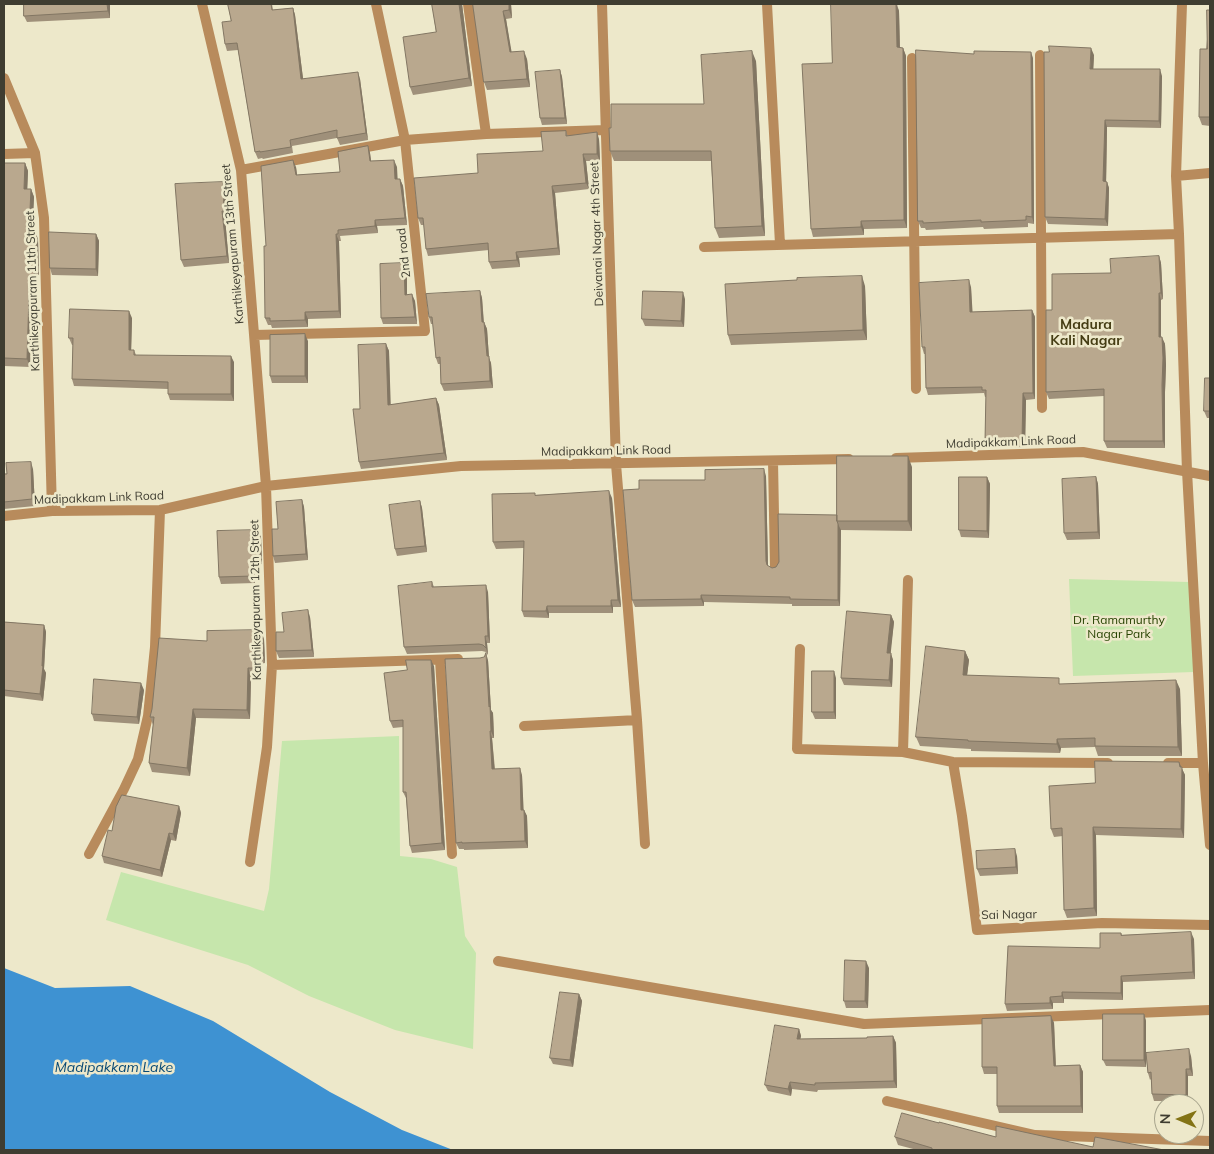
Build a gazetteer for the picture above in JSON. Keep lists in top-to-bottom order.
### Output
{
  "streets": {
    "street": [
      "Deivanai Nagar 4th Street",
      "Karthikeyapuram 13th Street",
      "2nd road",
      "Karthikeyapuram 11th Street",
      "Madipakkam Link Road",
      "Karthikeyapuram 12th Street",
      "Sai Nagar"
    ]
  },
  "crossings": [
    ["Deivanai Nagar 4th Street", "Madipakkam Link Road"],
    ["Karthikeyapuram 13th Street", "2nd road"],
    ["Karthikeyapuram 13th Street", "Madipakkam Link Road"],
    ["Karthikeyapuram 13th Street", "Karthikeyapuram 12th Street"],
    ["Karthikeyapuram 11th Street", "Madipakkam Link Road"],
    ["Madipakkam Link Road", "Karthikeyapuram 12th Street"]
  ],
  "districts": ["Madura Kali Nagar"],
  "water": ["Madipakkam Lake"],
  "parks": ["Dr. Ramamurthy Nagar Park"],
  "north": "left"
}
